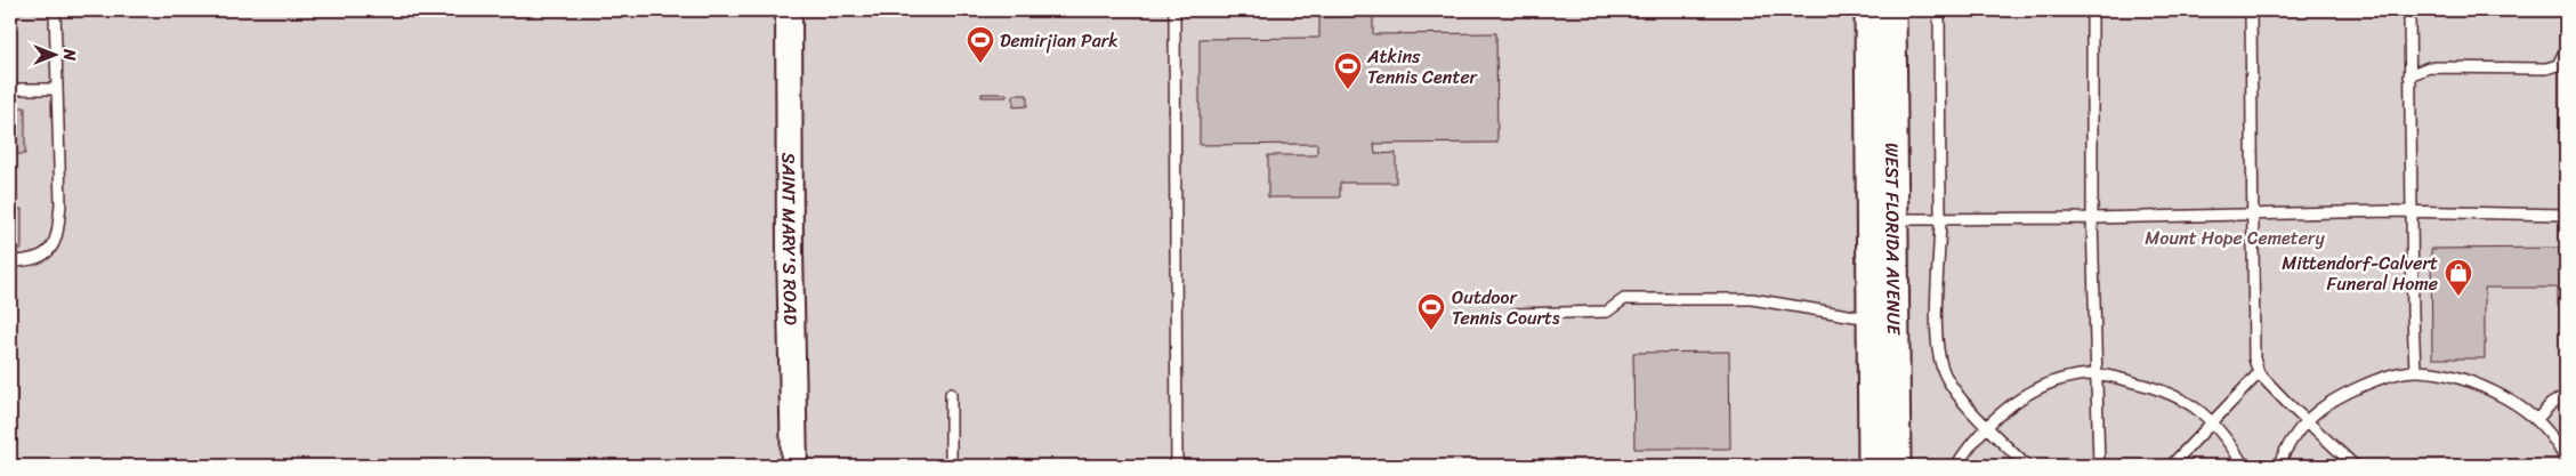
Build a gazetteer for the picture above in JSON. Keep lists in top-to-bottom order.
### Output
{
  "streets": {
    "main road": ["WEST FLORIDA AVENUE"],
    "street": ["SAINT MARY'S ROAD"]
  },
  "parks": ["Mount Hope Cemetery"],
  "places": {
    "sports": ["Demirjian Park", "Atkins Tennis Center", "Outdoor Tennis Courts"],
    "shop": ["Mittendorf-Calvert Funeral Home"]
  },
  "north": "right"
}
